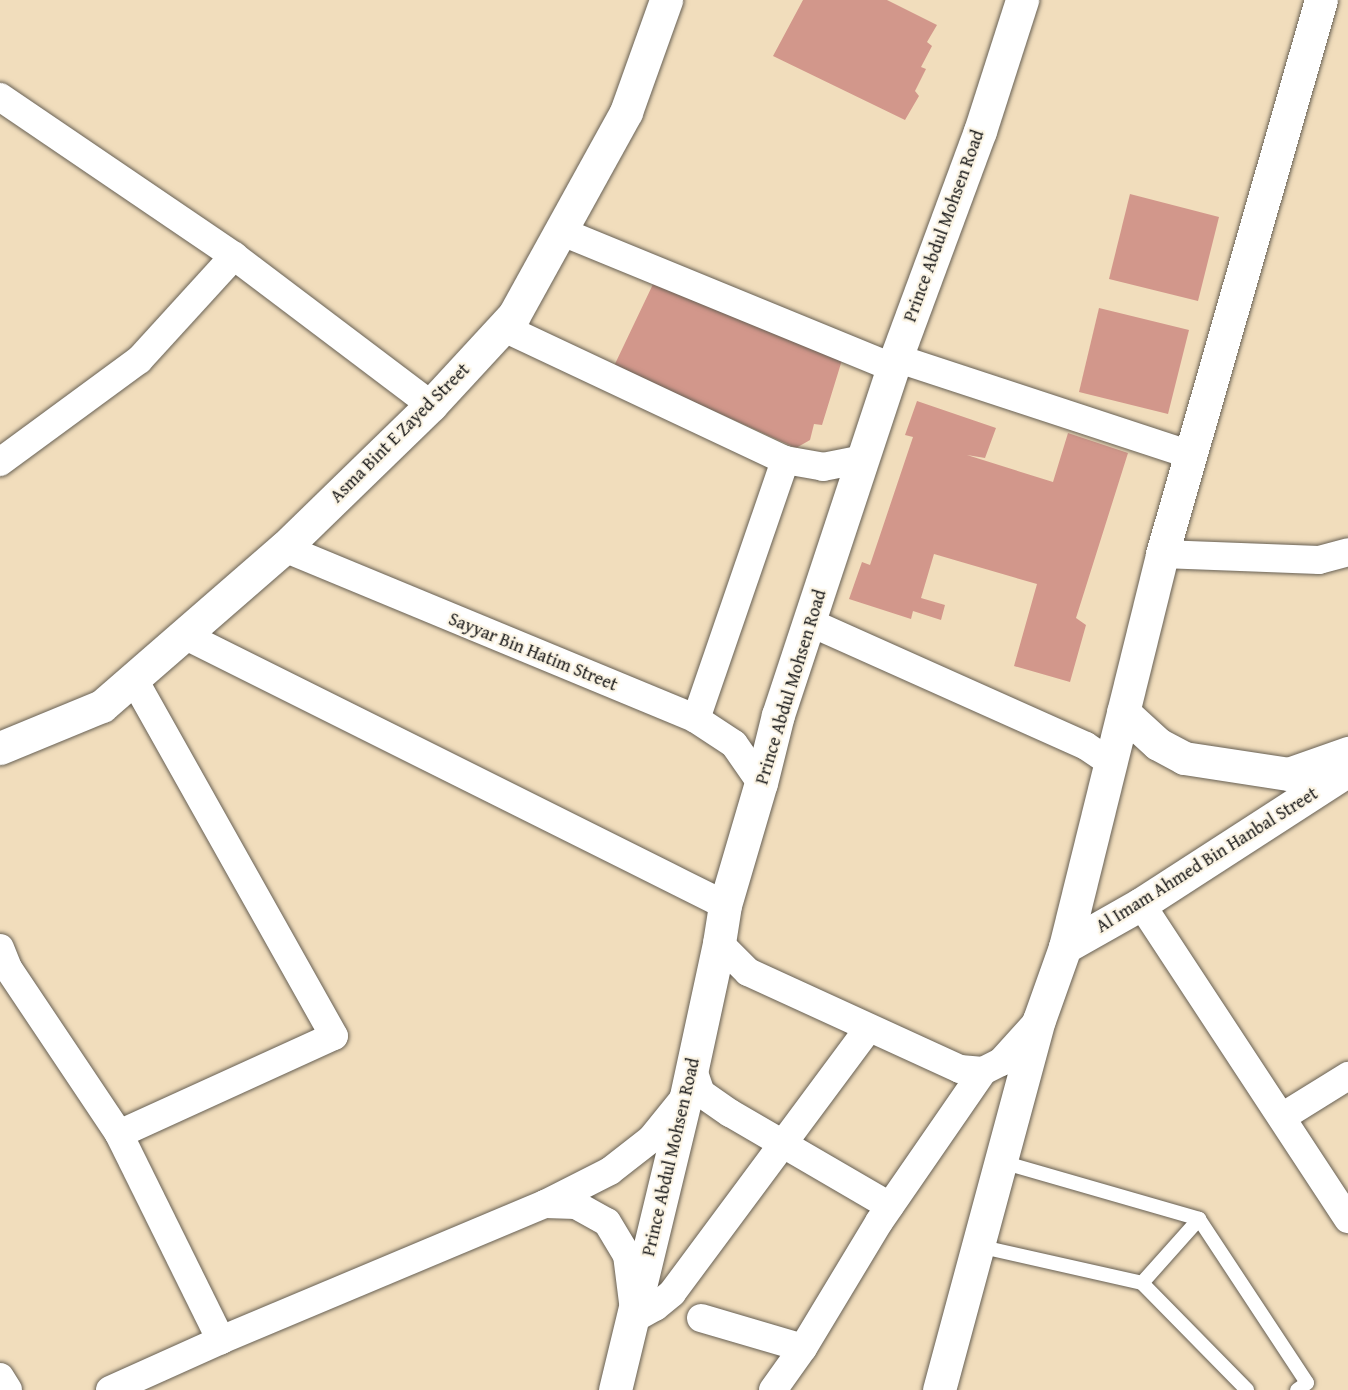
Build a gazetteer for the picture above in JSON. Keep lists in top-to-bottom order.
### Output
{
  "streets": {
    "main road": ["Prince Abdul Mohsen Road", "Asma Bint E Zayed Street", "Al Imam Ahmed Bin Hanbal Street"],
    "street": ["Sayyar Bin Hatim Street"]
  },
  "crossings": [
    ["Prince Abdul Mohsen Road", "Sayyar Bin Hatim Street"],
    ["Asma Bint E Zayed Street", "Sayyar Bin Hatim Street"]
  ]
}
